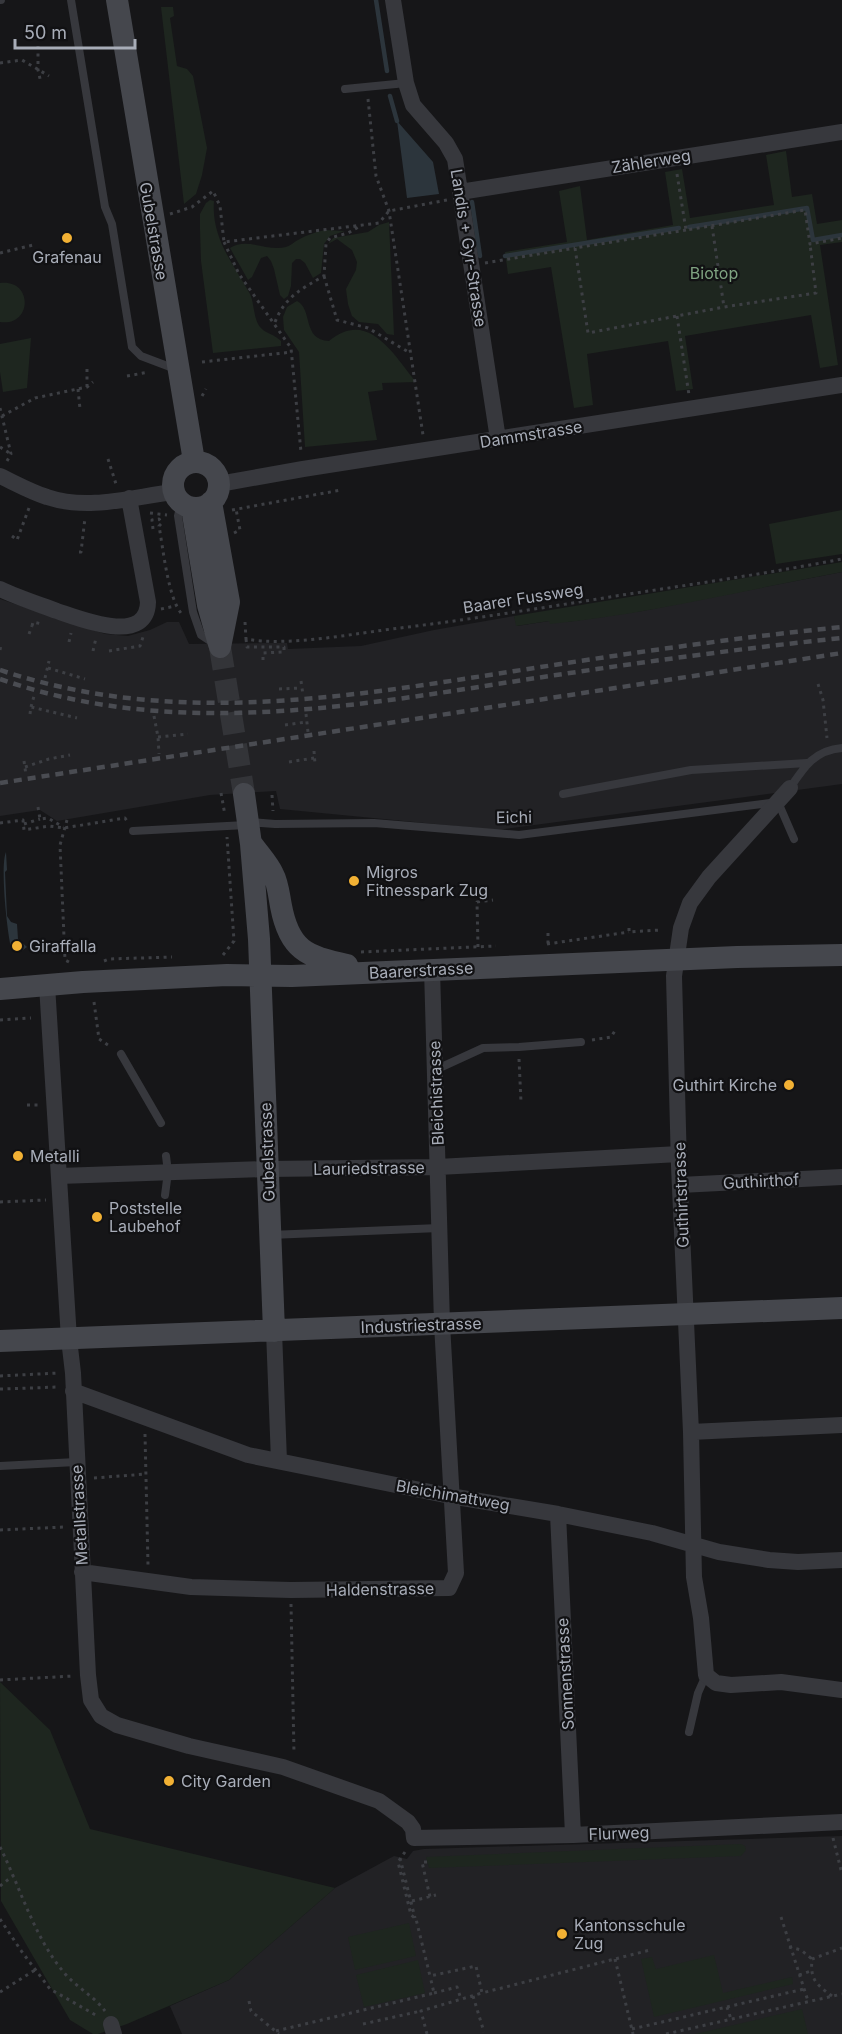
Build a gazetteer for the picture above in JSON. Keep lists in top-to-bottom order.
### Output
{
  "streets": {
    "street": [
      "Zählerweg",
      "Gubelstrasse",
      "Landis + Gyr-Strasse",
      "Dammstrasse",
      "Baarerstrasse",
      "Bleichistrasse",
      "Lauriedstrasse",
      "Guthirthof",
      "Guthirtstrasse",
      "Industriestrasse",
      "Bleichimattweg",
      "Metallstrasse",
      "Haldenstrasse",
      "Sonnenstrasse",
      "Flurweg"
    ],
    "lane": ["Eichi"],
    "path": ["Baarer Fussweg"]
  },
  "crossings": [
    ["Zählerweg", "Landis + Gyr-Strasse"],
    ["Gubelstrasse", "Eichi"],
    ["Gubelstrasse", "Baarerstrasse"],
    ["Gubelstrasse", "Lauriedstrasse"],
    ["Gubelstrasse", "Industriestrasse"],
    ["Gubelstrasse", "Bleichimattweg"],
    ["Landis + Gyr-Strasse", "Dammstrasse"],
    ["Eichi", "Guthirtstrasse"],
    ["Baarerstrasse", "Bleichistrasse"],
    ["Baarerstrasse", "Guthirtstrasse"],
    ["Baarerstrasse", "Metallstrasse"],
    ["Bleichistrasse", "Lauriedstrasse"],
    ["Bleichistrasse", "Industriestrasse"],
    ["Bleichistrasse", "Haldenstrasse"],
    ["Lauriedstrasse", "Guthirtstrasse"],
    ["Lauriedstrasse", "Metallstrasse"],
    ["Guthirthof", "Guthirtstrasse"],
    ["Guthirtstrasse", "Industriestrasse"],
    ["Guthirtstrasse", "Bleichimattweg"],
    ["Industriestrasse", "Metallstrasse"],
    ["Industriestrasse", "Haldenstrasse"],
    ["Bleichimattweg", "Metallstrasse"],
    ["Bleichimattweg", "Haldenstrasse"],
    ["Bleichimattweg", "Sonnenstrasse"],
    ["Metallstrasse", "Haldenstrasse"],
    ["Metallstrasse", "Flurweg"],
    ["Sonnenstrasse", "Flurweg"]
  ],
  "parks": ["Biotop"],
  "places": [
    "Grafenau",
    "Migros Fitnesspark Zug",
    "Giraffalla",
    "Guthirt Kirche",
    "Metalli",
    "Poststelle Laubehof",
    "City Garden",
    "Kantonsschule Zug"
  ],
  "scale_bar": "50 m"
}
